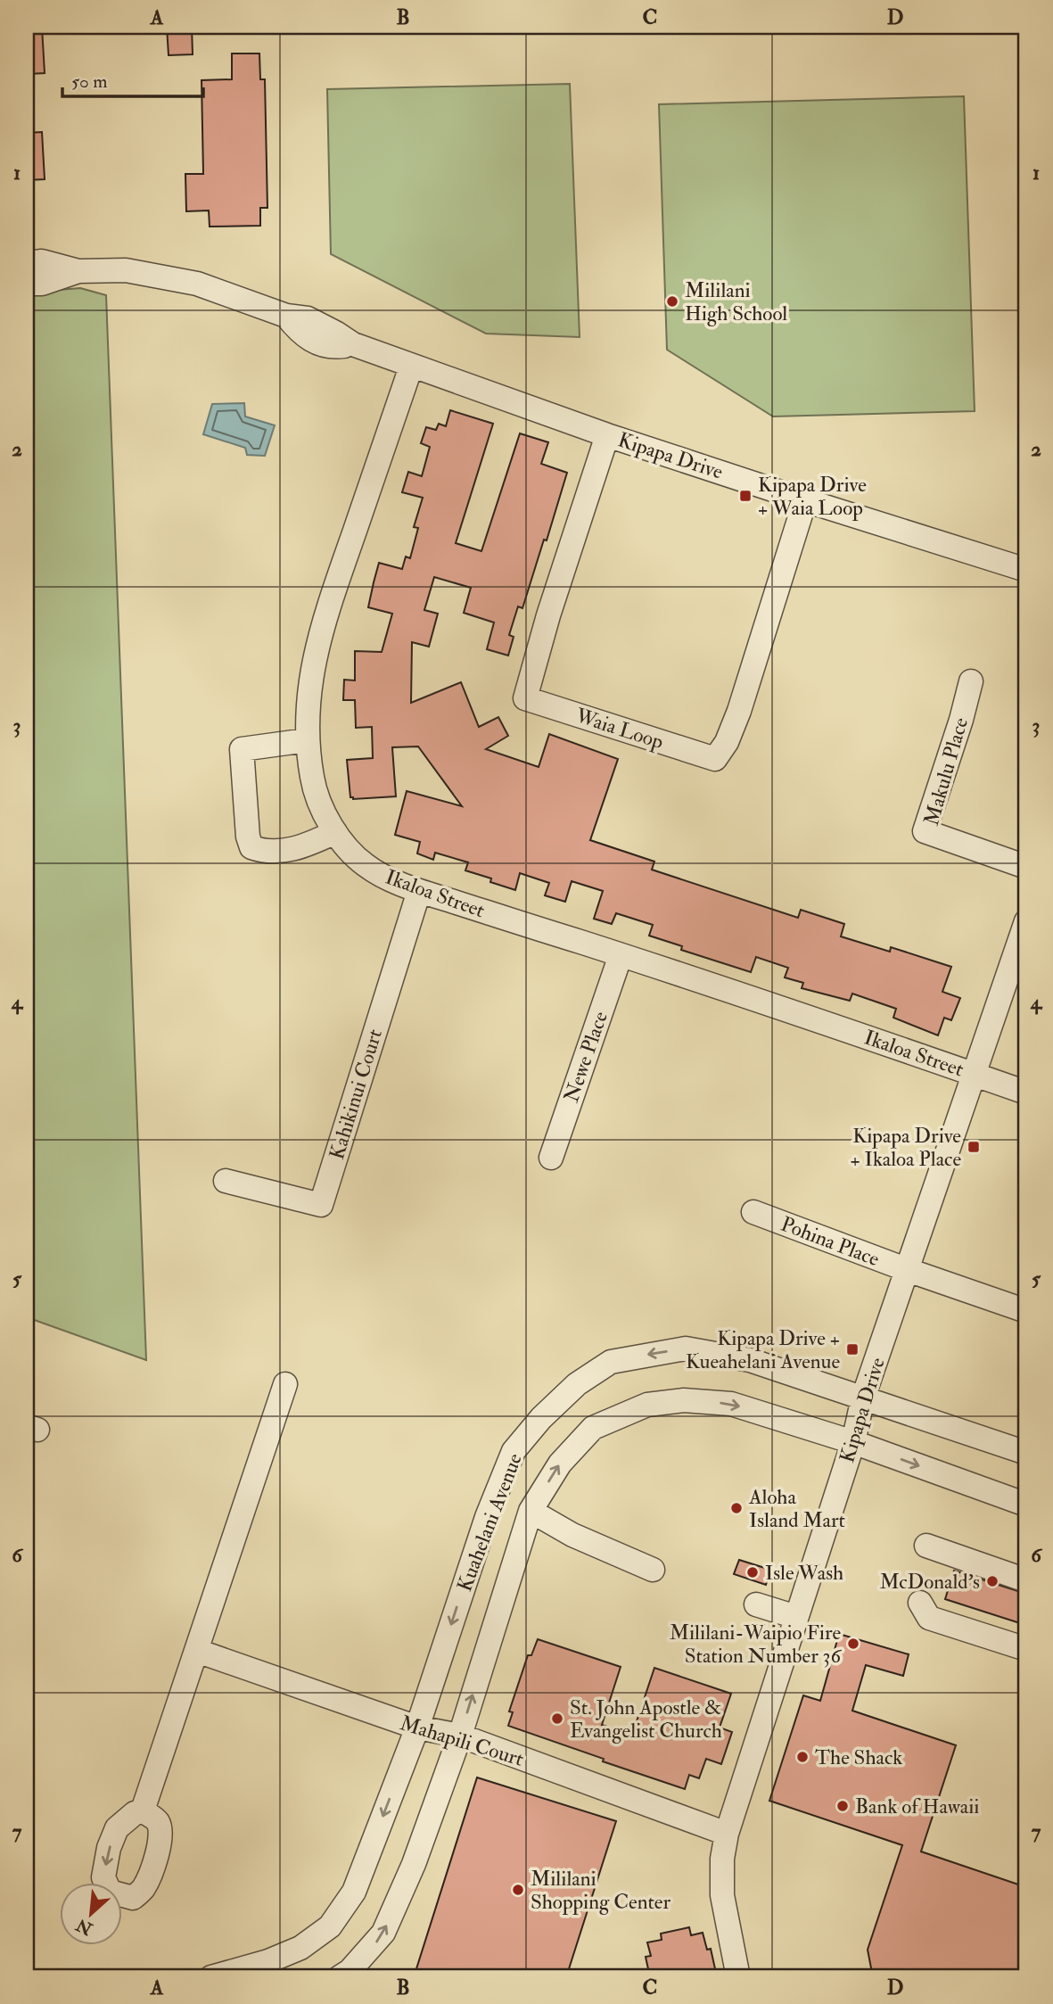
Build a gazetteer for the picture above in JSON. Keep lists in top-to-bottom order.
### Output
{
  "streets": {
    "street": [
      "Kipapa Drive",
      "Waia Loop",
      "Makulu Place",
      "Ikaloa Street",
      "Newe Place",
      "Kahikinui Court",
      "Pohina Place",
      "Kuahelani Avenue",
      "Mahapili Court"
    ]
  },
  "crossings": [
    ["Kipapa Drive", "Waia Loop"],
    ["Kipapa Drive", "Ikaloa Street"],
    ["Kipapa Drive", "Pohina Place"],
    ["Kipapa Drive", "Kuahelani Avenue"],
    ["Kipapa Drive", "Mahapili Court"],
    ["Ikaloa Street", "Newe Place"],
    ["Ikaloa Street", "Kahikinui Court"],
    ["Kuahelani Avenue", "Mahapili Court"]
  ],
  "places": {
    "other": [
      "Mililani High School",
      "Aloha Island Mart",
      "Isle Wash",
      "McDonald's",
      "Mililani-Waipio Fire Station Number 36",
      "St. John Apostle & Evangelist Church",
      "The Shack",
      "Bank of Hawaii",
      "Mililani Shopping Center"
    ],
    "transit": ["Kipapa Drive + Waia Loop", "Kipapa Drive + Ikaloa Place", "Kipapa Drive + Kueahelani Avenue"]
  },
  "scale_bar": "50 m",
  "north": "bottom left",
  "grid": {
    "columns": [
      "A",
      "B",
      "C",
      "D"
    ],
    "rows": [
      "1",
      "2",
      "3",
      "4",
      "5",
      "6",
      "7"
    ]
  }
}
